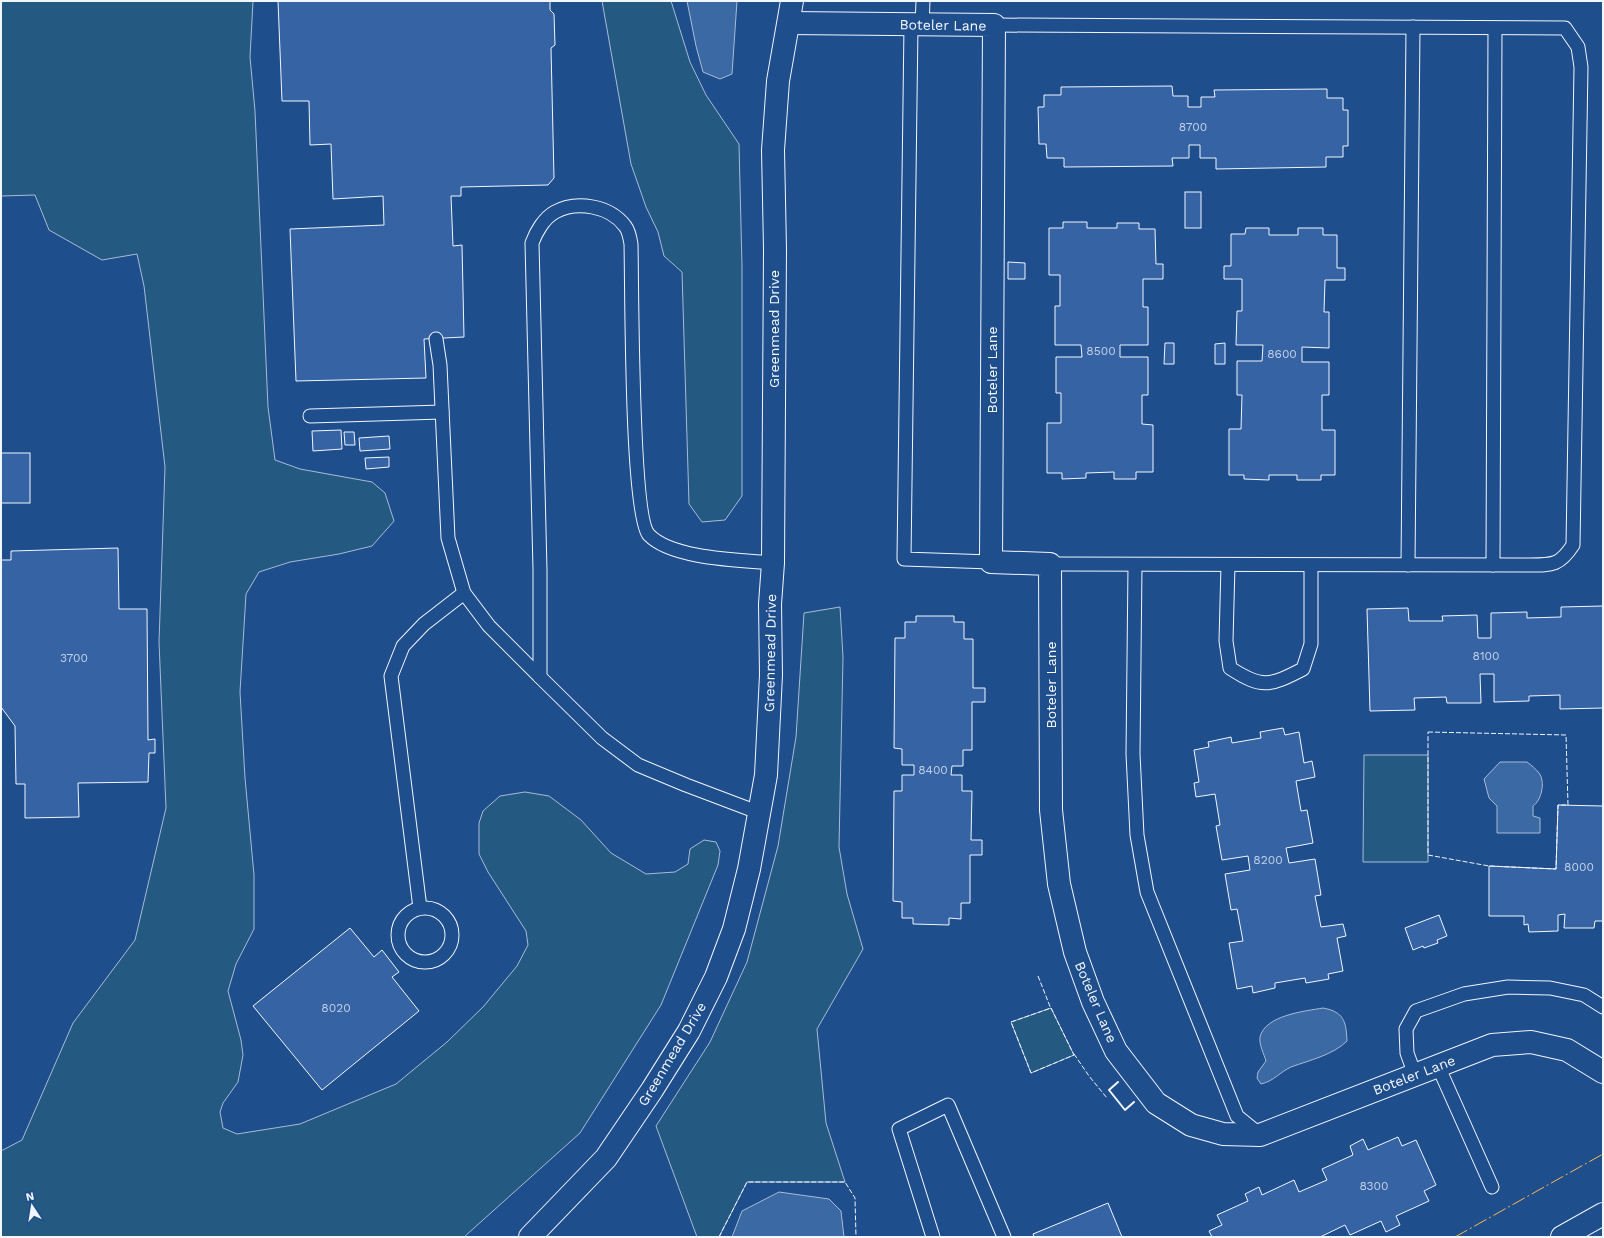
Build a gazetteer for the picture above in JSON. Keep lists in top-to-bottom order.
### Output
{
  "streets": {
    "street": ["Boteler Lane", "Greenmead Drive"]
  },
  "crossings": [
    ["Boteler Lane", "Greenmead Drive"]
  ],
  "house_numbers": [
    "8700",
    "8500",
    "8600",
    "8100",
    "3700",
    "8400",
    "8200",
    "8000",
    "8020",
    "8300"
  ],
  "north": "top"
}
